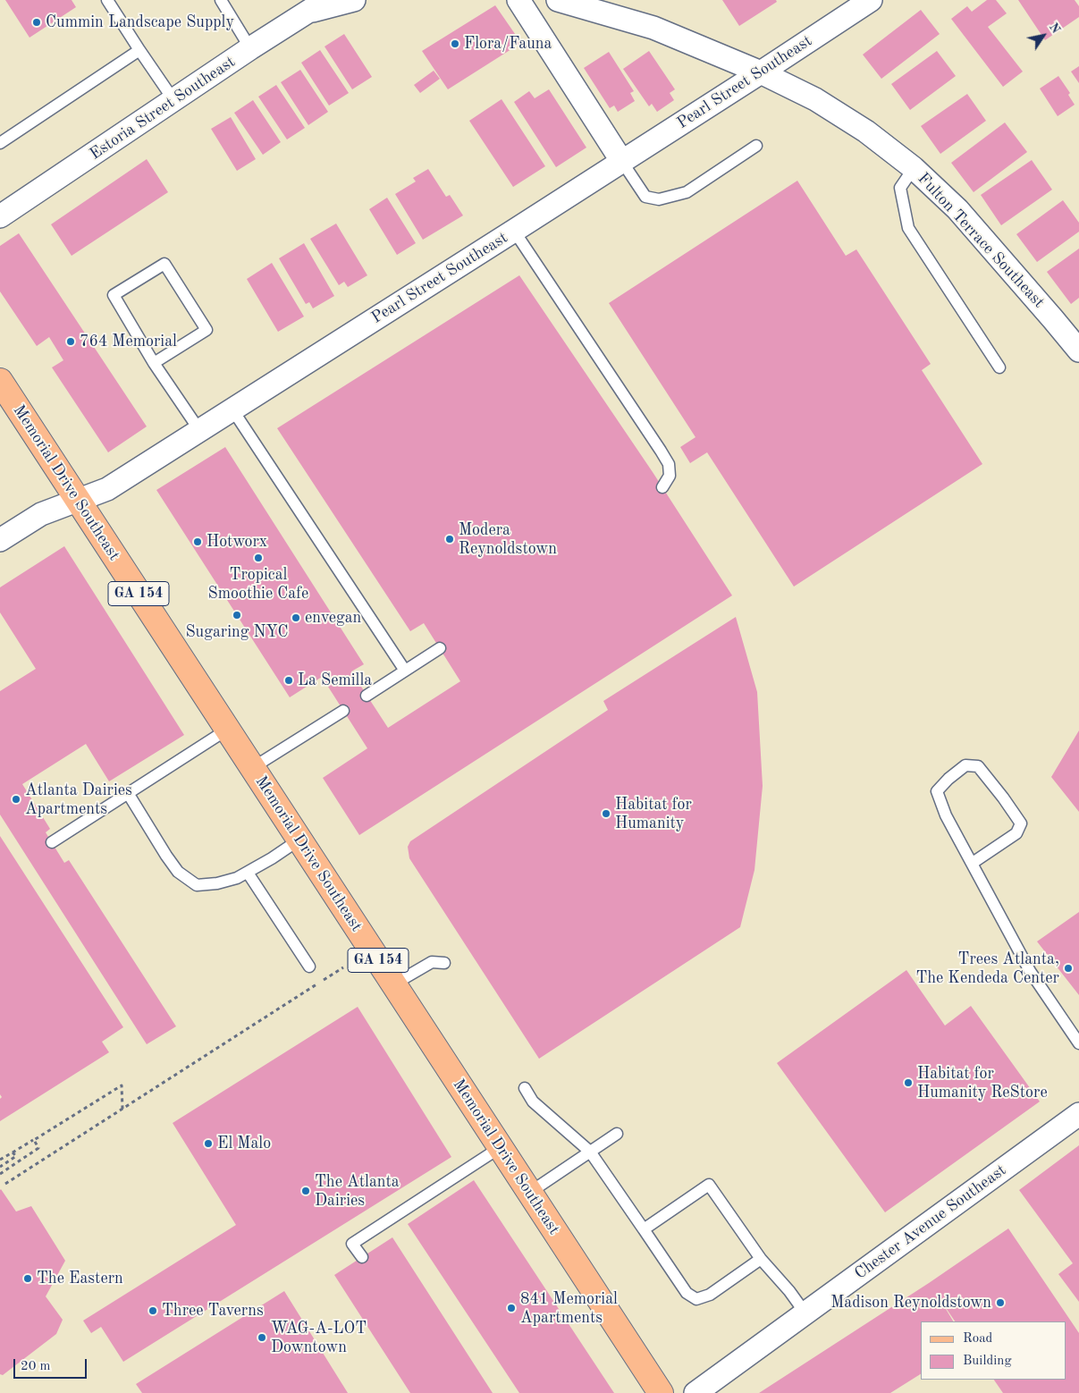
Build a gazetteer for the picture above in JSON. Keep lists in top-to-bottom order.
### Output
{
  "streets": {
    "main road": ["Memorial Drive Southeast", "GA 154"],
    "street": [
      "Pearl Street Southeast",
      "Estoria Street Southeast",
      "Fulton Terrace Southeast",
      "Chester Avenue Southeast"
    ]
  },
  "crossings": [
    ["Pearl Street Southeast", "Fulton Terrace Southeast"],
    ["Pearl Street Southeast", "Memorial Drive Southeast"]
  ],
  "places": [
    "Cummin Landscape Supply",
    "Flora/Fauna",
    "764 Memorial",
    "Modera Reynoldstown",
    "Hotworx",
    "Tropical Smoothie Cafe",
    "Sugaring NYC",
    "envegan",
    "La Semilla",
    "Atlanta Dairies Apartments",
    "Habitat for Humanity",
    "Trees Atlanta, The Kendeda Center",
    "Habitat for Humanity ReStore",
    "El Malo",
    "The Atlanta Dairies",
    "The Eastern",
    "Madison Reynoldstown",
    "841 Memorial Apartments",
    "Three Taverns",
    "WAG-A-LOT Downtown"
  ],
  "legend": ["Road", "Building"],
  "scale_bar": "20 m",
  "north": "top right"
}
